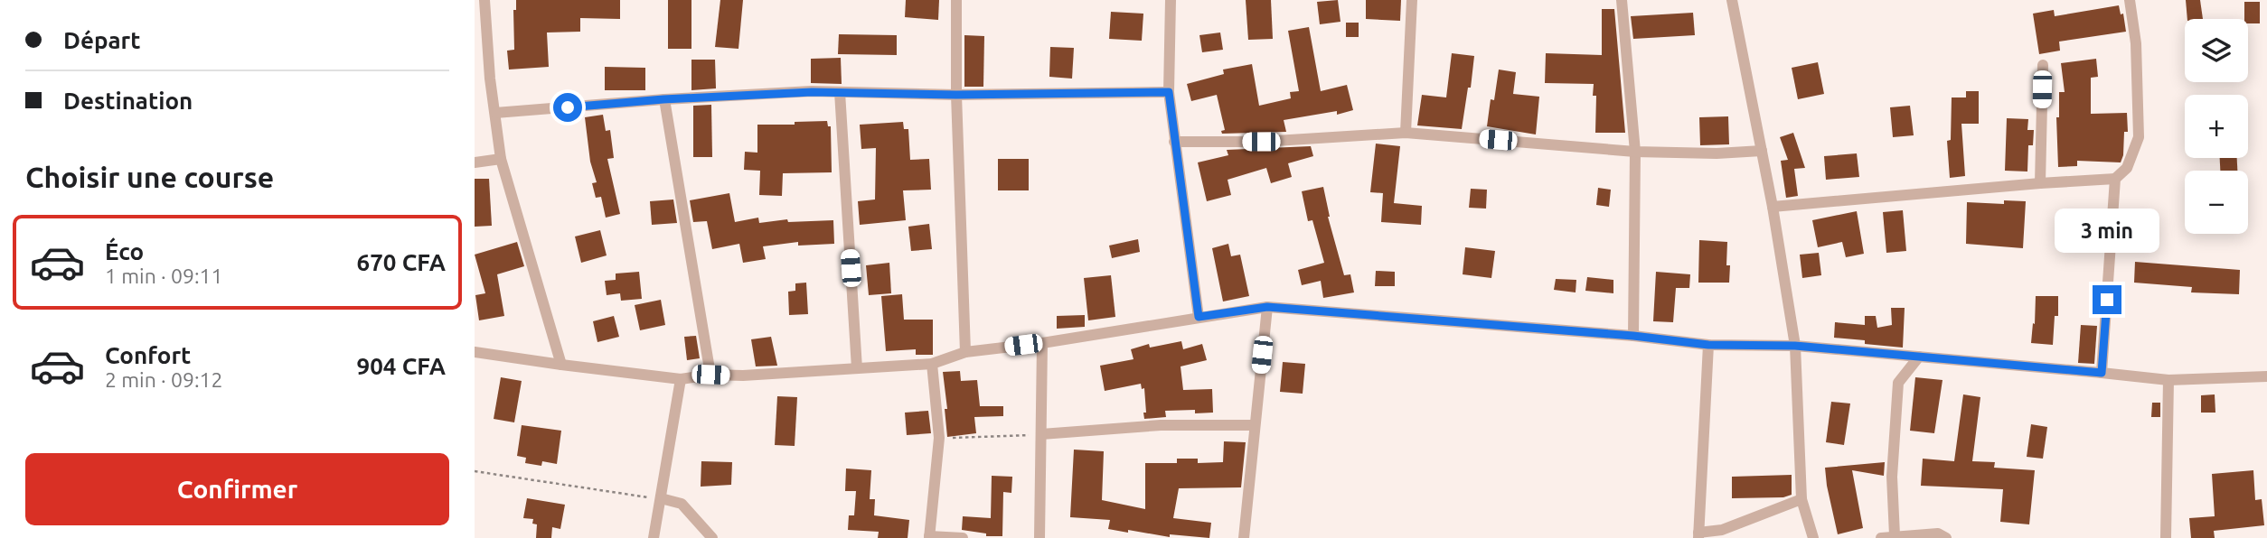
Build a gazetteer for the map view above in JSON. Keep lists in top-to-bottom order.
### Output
{
  "page": {
    "banner": ["Départ", "Destination"],
    "map_buttons": ["+", "−"],
    "heading": "Choisir une course",
    "bubble": "3 min",
    "list": [
      {
        "name": "Éco",
        "note": "1 min · 09:11",
        "value": "670 CFA"
      },
      {
        "name": "Confort",
        "note": "2 min · 09:12",
        "value": "904 CFA"
      }
    ],
    "buttons": "Confirmer"
  }
}
